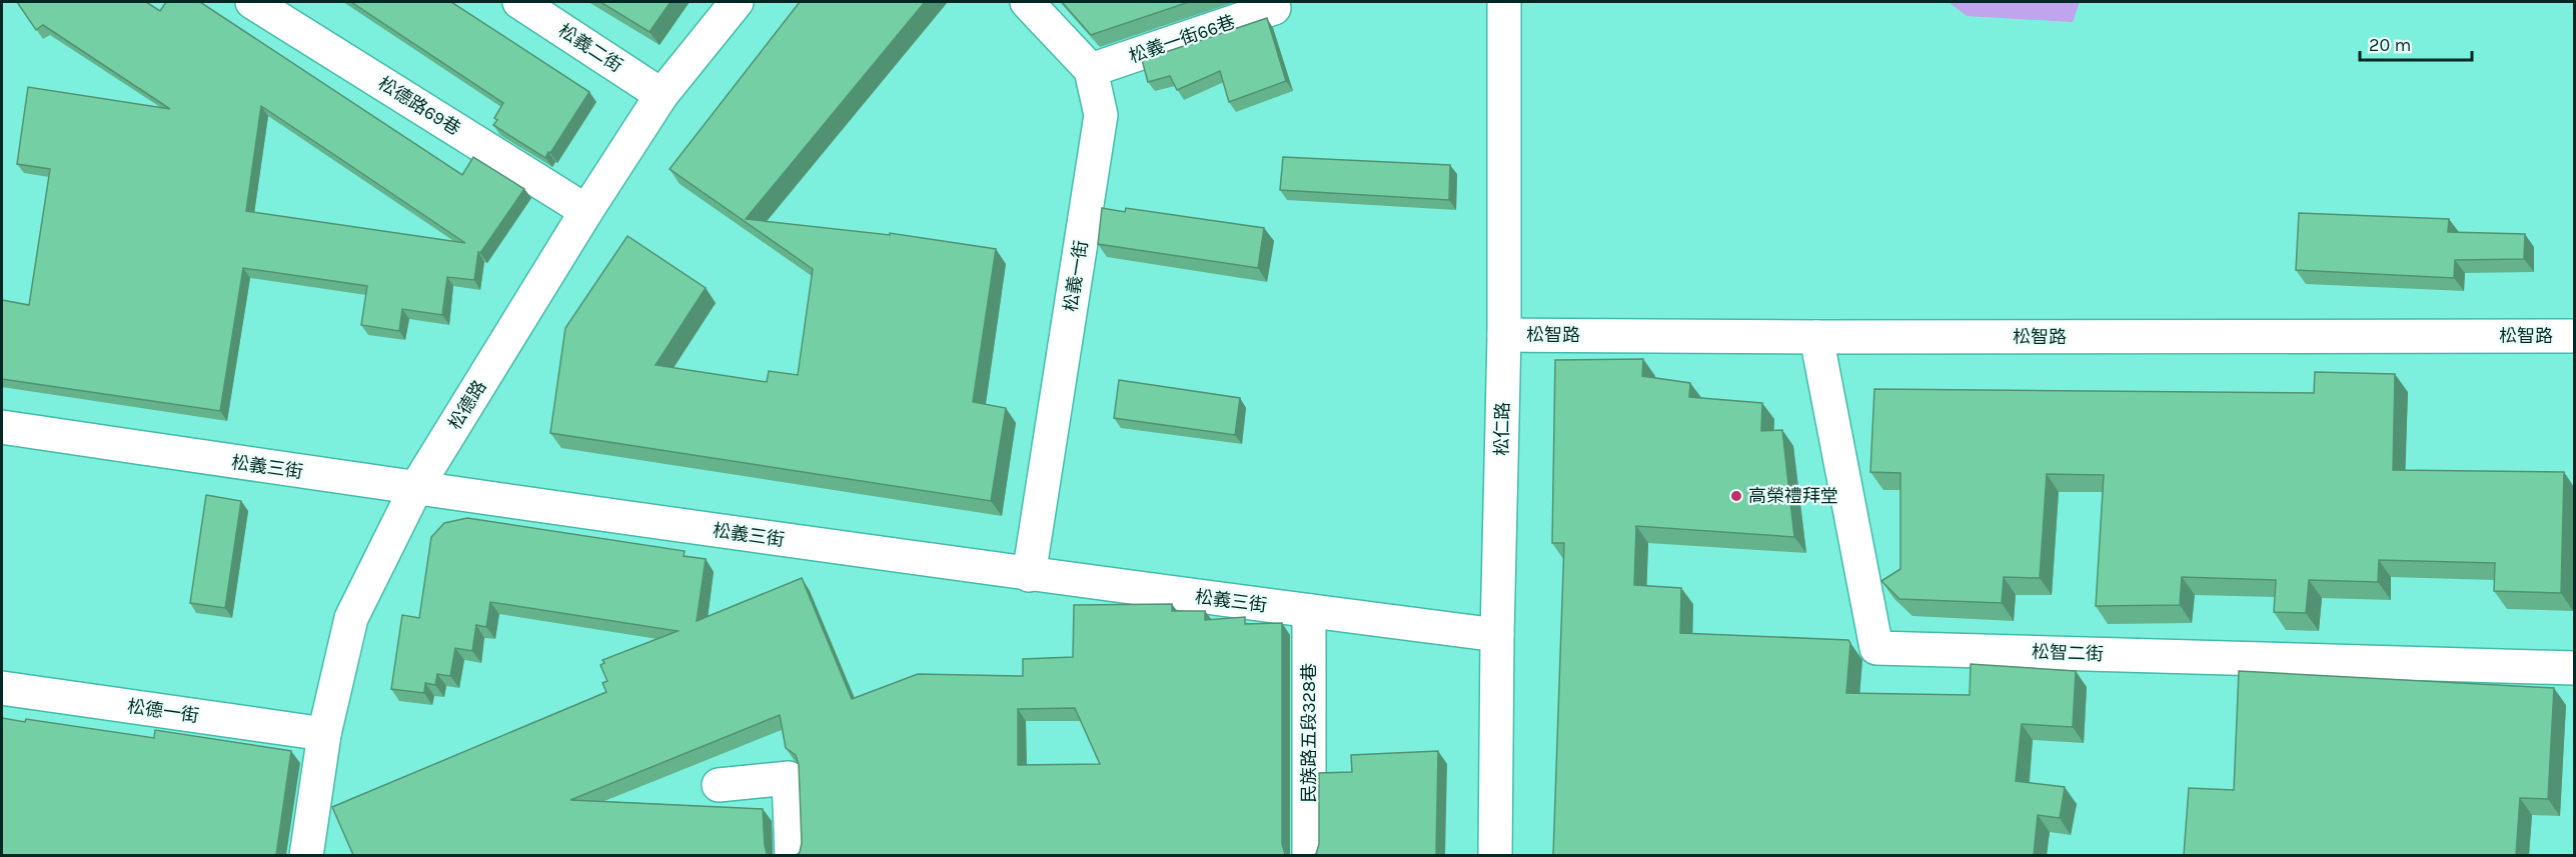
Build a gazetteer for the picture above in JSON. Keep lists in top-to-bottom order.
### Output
{
  "streets": {
    "street": [
      "松義一街66巷",
      "松義二街",
      "松德路69巷",
      "松義一街",
      "松智路",
      "松德路",
      "松仁路",
      "松義三街",
      "松智二街",
      "松德一街",
      "民族路五段328巷"
    ]
  },
  "crossings": [
    ["松義一街66巷", "松義一街"],
    ["松義二街", "松德路"],
    ["松德路69巷", "松德路"],
    ["松義一街", "松義三街"],
    ["松智路", "松仁路"],
    ["松智路", "松智二街"],
    ["松德路", "松義三街"],
    ["松德路", "松德一街"],
    ["松仁路", "松義三街"],
    ["松義三街", "民族路五段328巷"]
  ],
  "places": ["高榮禮拜堂"],
  "scale_bar": "20 m"
}
